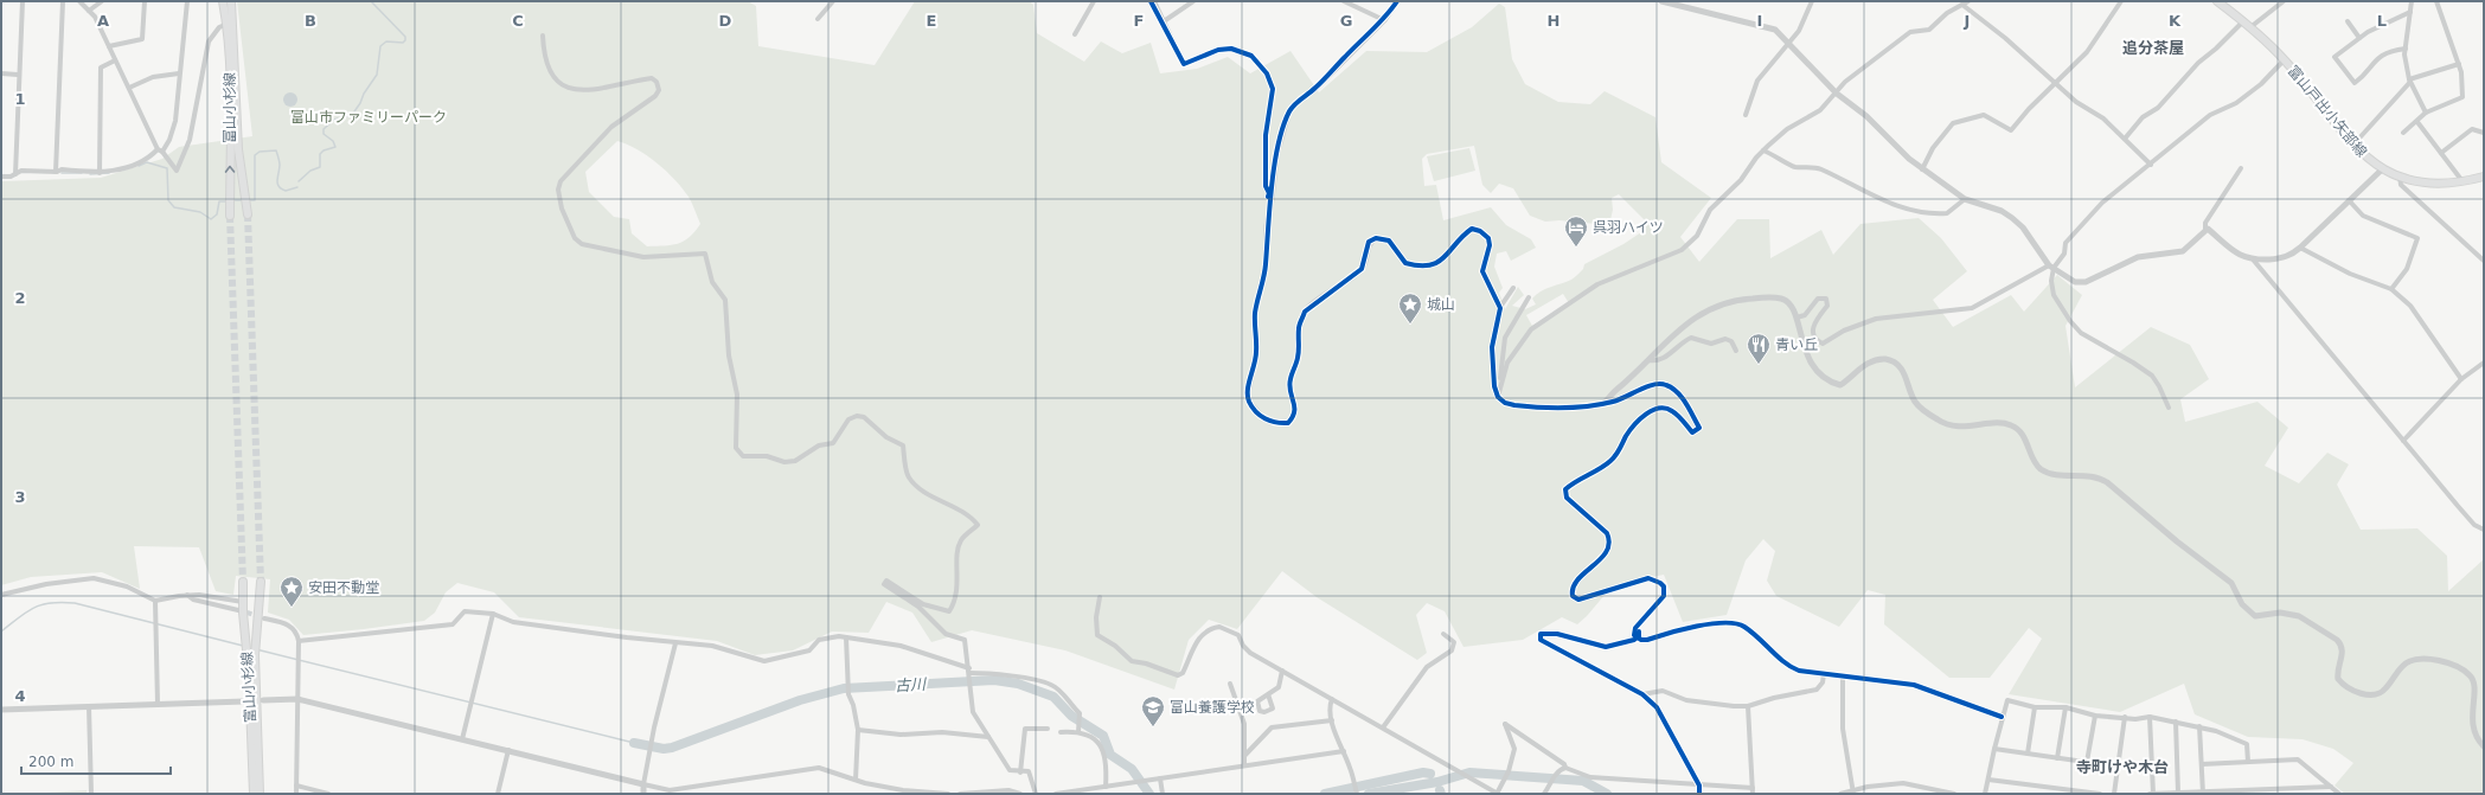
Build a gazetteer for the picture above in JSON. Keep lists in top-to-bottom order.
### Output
{
  "streets": {
    "main road": ["富山小杉線", "富山戸出小矢部線"]
  },
  "districts": ["追分茶屋", "寺町けや木台"],
  "water": ["古川"],
  "parks": ["富山市ファミリーパーク"],
  "places": {
    "hotel": ["呉羽ハイツ"],
    "place": ["城山", "安田不動堂"],
    "restaurant": ["青い丘"],
    "school or university": ["富山養護学校"]
  },
  "scale_bar": "200 m",
  "grid": {
    "columns": [
      "A",
      "B",
      "C",
      "D",
      "E",
      "F",
      "G",
      "H",
      "I",
      "J",
      "K",
      "L"
    ],
    "rows": [
      "1",
      "2",
      "3",
      "4"
    ]
  }
}
